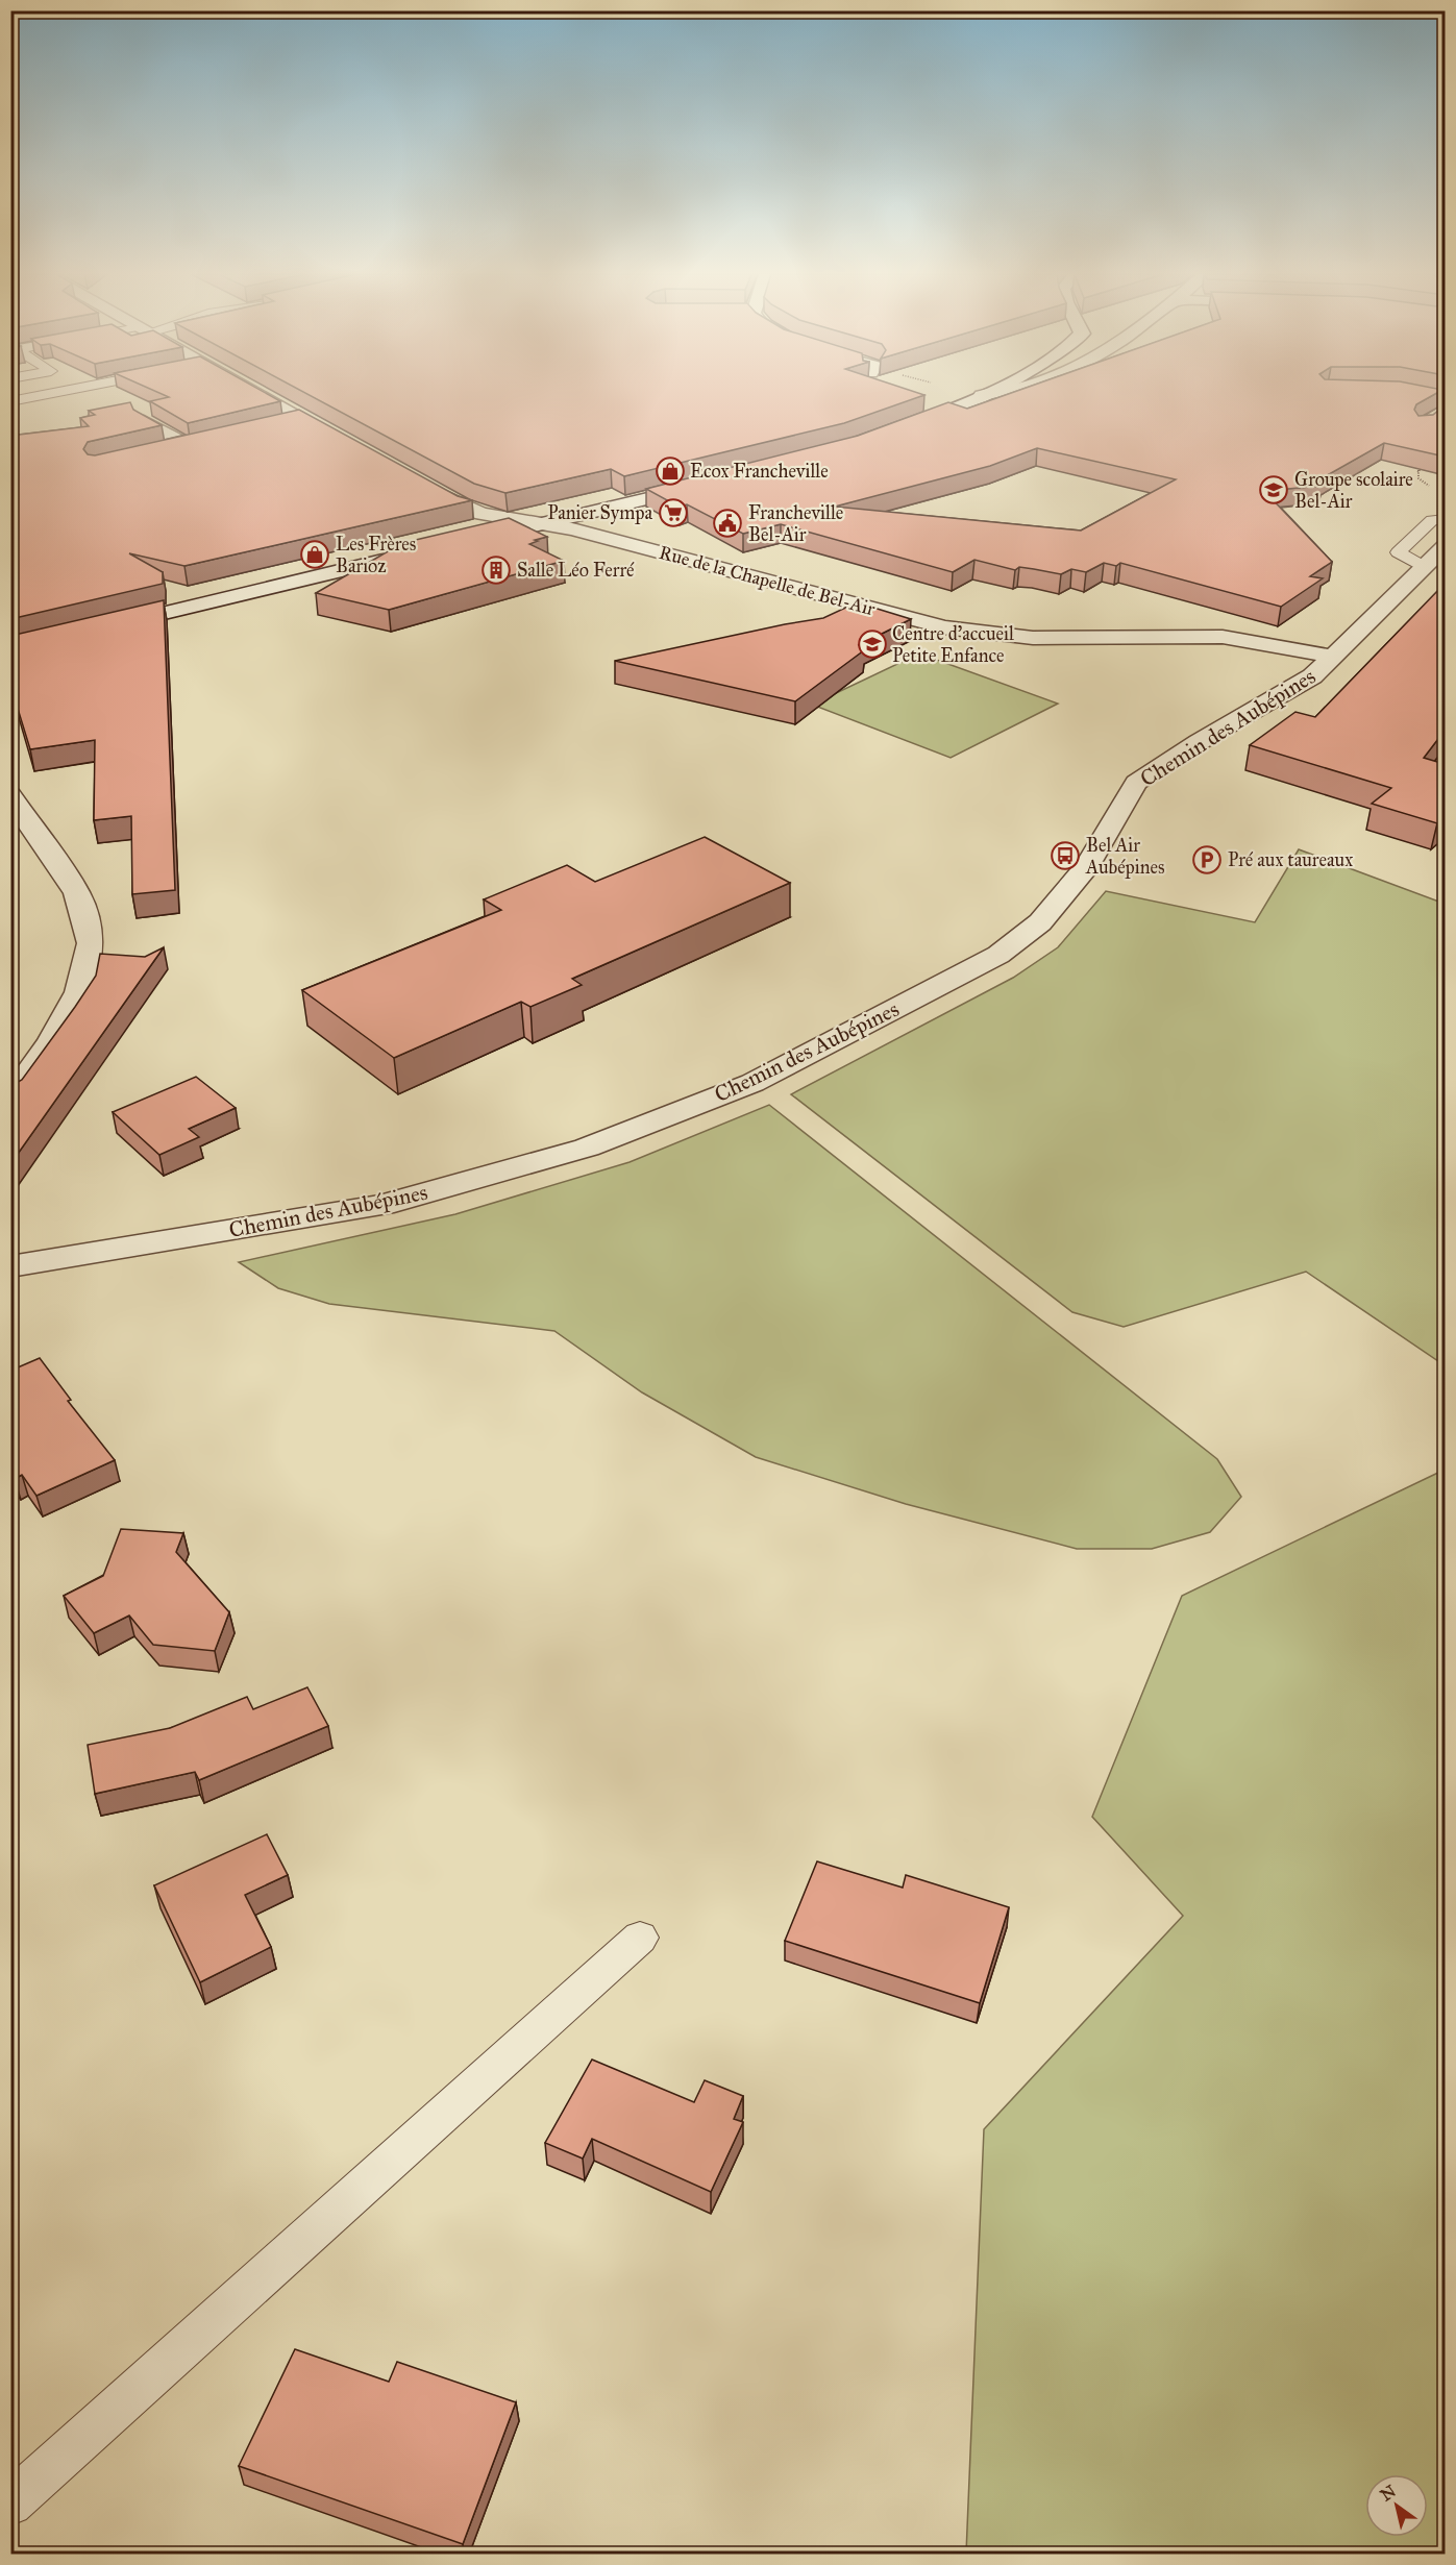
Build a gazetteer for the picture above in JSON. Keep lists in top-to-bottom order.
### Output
{
  "streets": {
    "street": ["Rue de la Chapelle de Bel-Air", "Chemin des Aubépines"]
  },
  "crossings": [
    ["Rue de la Chapelle de Bel-Air", "Chemin des Aubépines"]
  ],
  "places": {
    "shop": ["Ecox Francheville", "Les Frères Barioz"],
    "school or university": ["Groupe scolaire Bel-Air", "Centre d'accueil Petite Enfance"],
    "supermarket": ["Panier Sympa"],
    "public building": ["Francheville Bel-Air"],
    "building": ["Salle Léo Ferré"],
    "bus stop": ["Bel Air Aubépines"],
    "parking": ["Pré aux taureaux"]
  },
  "north": "top left"
}
